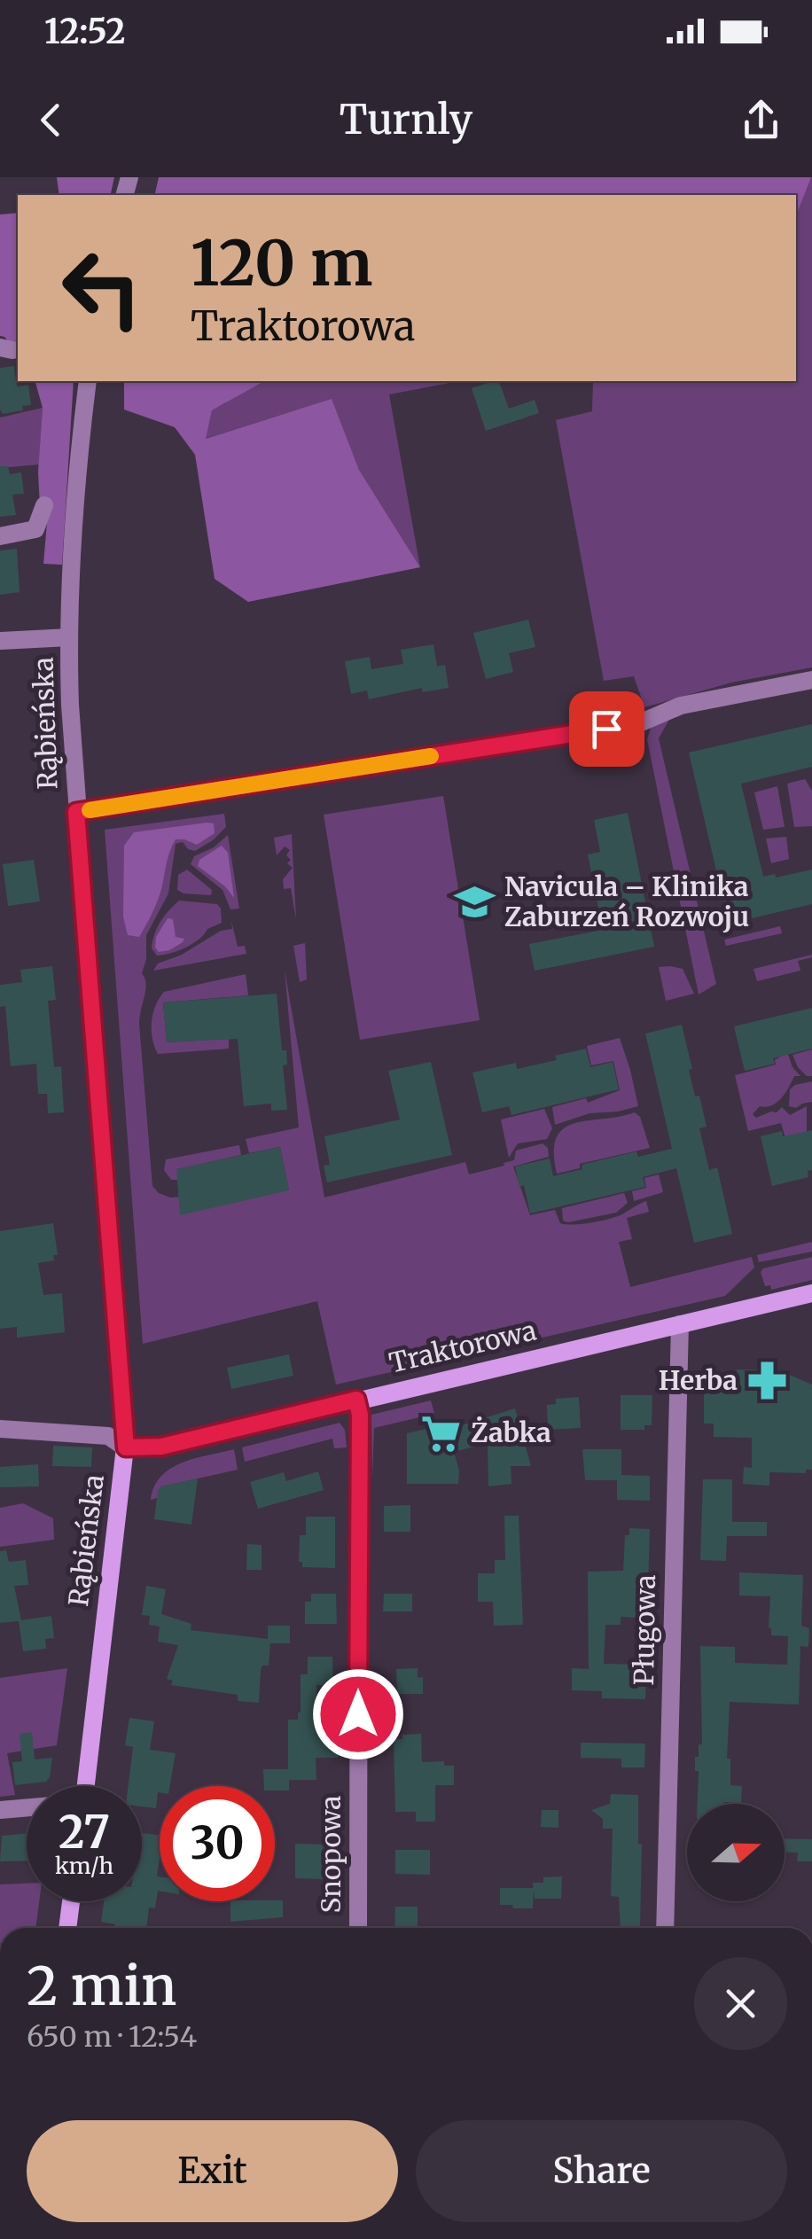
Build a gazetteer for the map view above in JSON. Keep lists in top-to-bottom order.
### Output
{
  "streets": {
    "main road": ["Rąbieńska", "Traktorowa"],
    "street": ["Pługowa", "Snopowa"]
  },
  "crossings": [
    ["Rąbieńska", "Traktorowa"],
    ["Traktorowa", "Pługowa"],
    ["Traktorowa", "Snopowa"]
  ],
  "places": {
    "school or university": ["Navicula – Klinika Zaburzeń Rozwoju"],
    "pharmacy": ["Herba"],
    "supermarket": ["Żabka"]
  },
  "north": "right",
  "page": {
    "status": "12:52",
    "header": "Turnly",
    "turn": ["120 m", "Traktorowa"],
    "speed": "27 km/h",
    "limit": "30",
    "heading": ["2 min", "650 m · 12:54"],
    "buttons": ["Exit", "Share"]
  }
}
